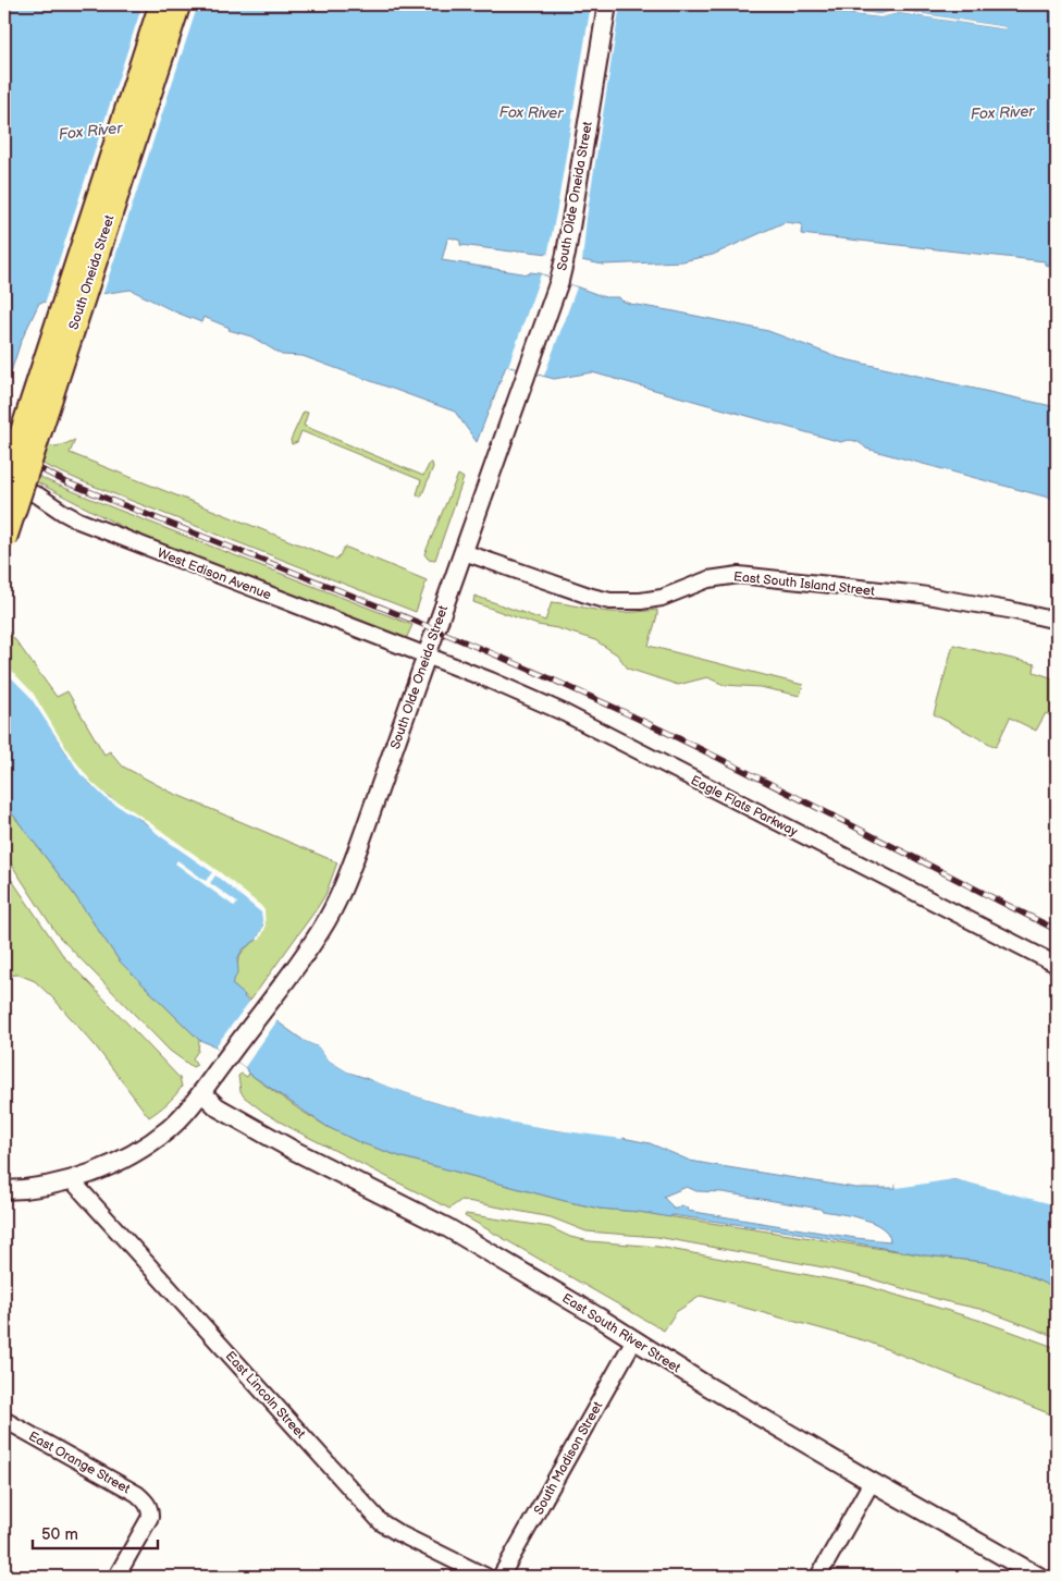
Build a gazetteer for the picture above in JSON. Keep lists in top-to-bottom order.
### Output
{
  "streets": {
    "main road": ["South Oneida Street"],
    "street": [
      "South Olde Oneida Street",
      "West Edison Avenue",
      "East South Island Street",
      "Eagle Flats Parkway",
      "East South River Street",
      "East Lincoln Street",
      "South Madison Street",
      "East Orange Street"
    ]
  },
  "crossings": [
    ["South Olde Oneida Street", "West Edison Avenue"],
    ["South Olde Oneida Street", "East South Island Street"],
    ["South Olde Oneida Street", "Eagle Flats Parkway"],
    ["South Olde Oneida Street", "East South River Street"],
    ["South Olde Oneida Street", "East Lincoln Street"],
    ["South Oneida Street", "West Edison Avenue"],
    ["West Edison Avenue", "Eagle Flats Parkway"],
    ["East South River Street", "South Madison Street"]
  ],
  "water": ["Fox River"],
  "scale_bar": "50 m"
}
